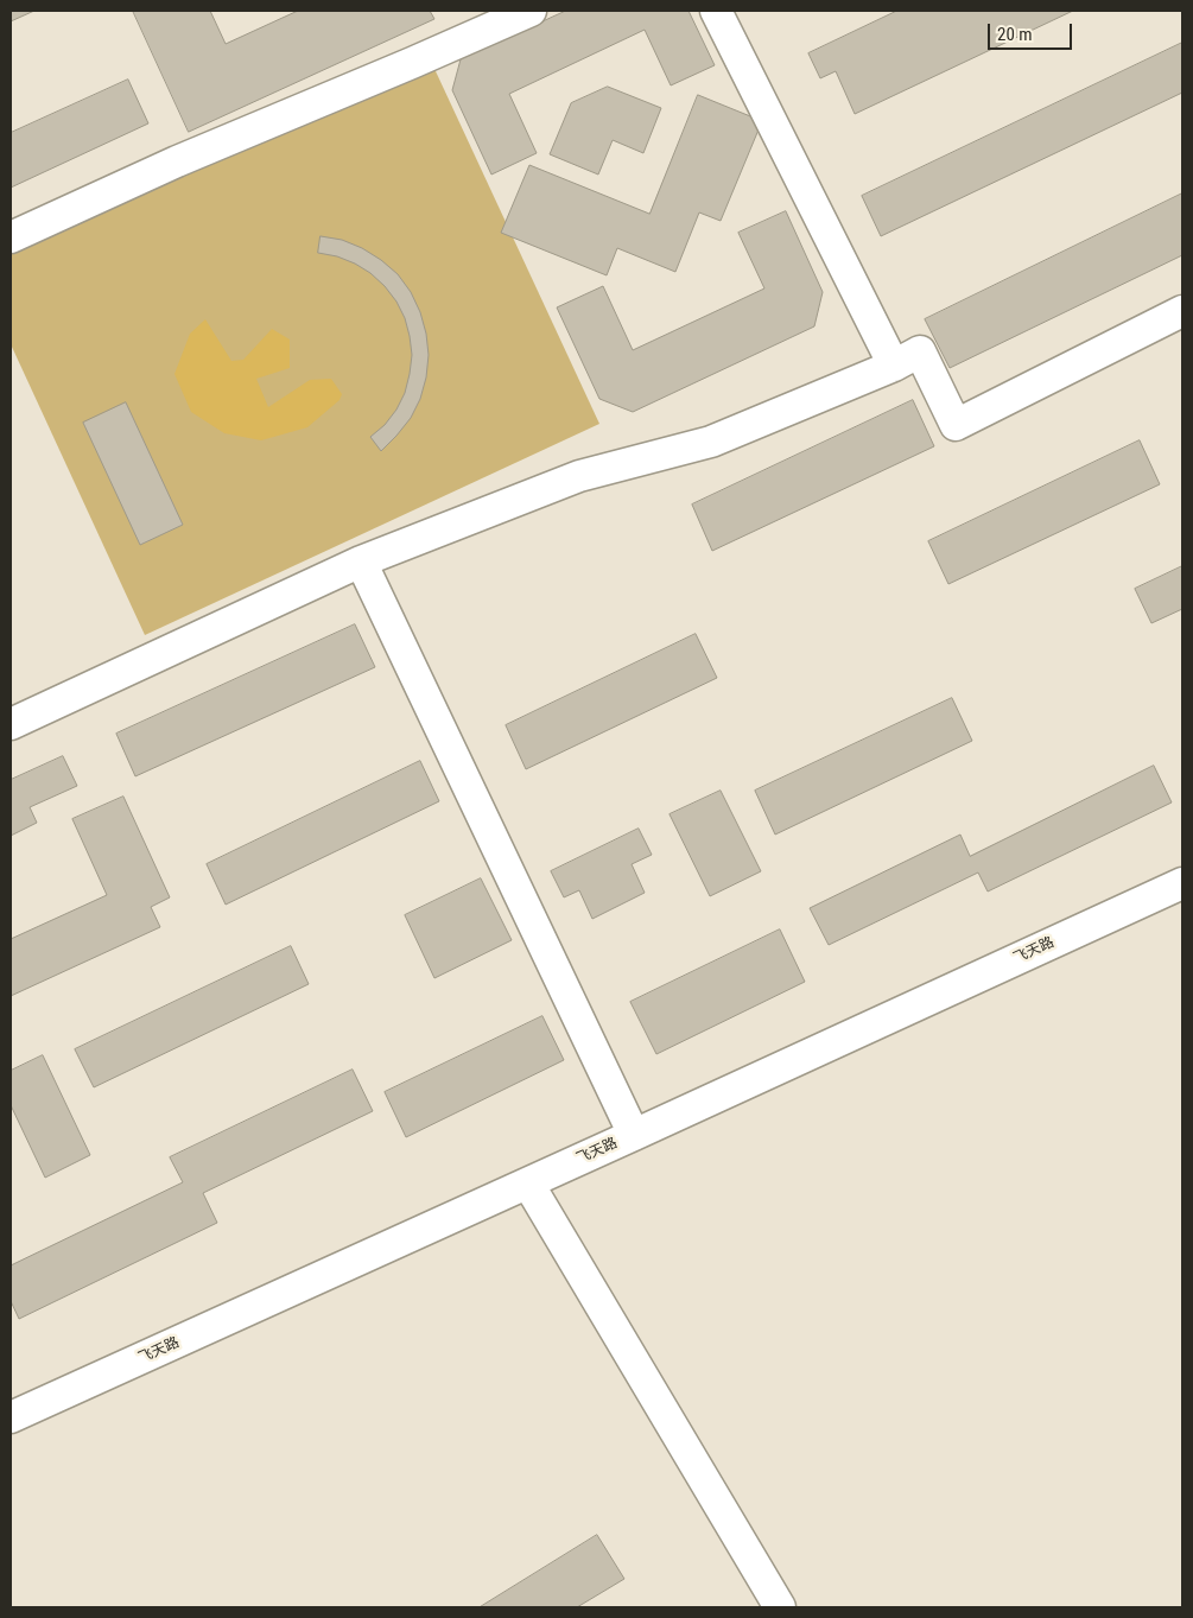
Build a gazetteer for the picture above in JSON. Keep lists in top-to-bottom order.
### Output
{
  "streets": {
    "street": ["飞天路"]
  },
  "scale_bar": "20 m"
}
